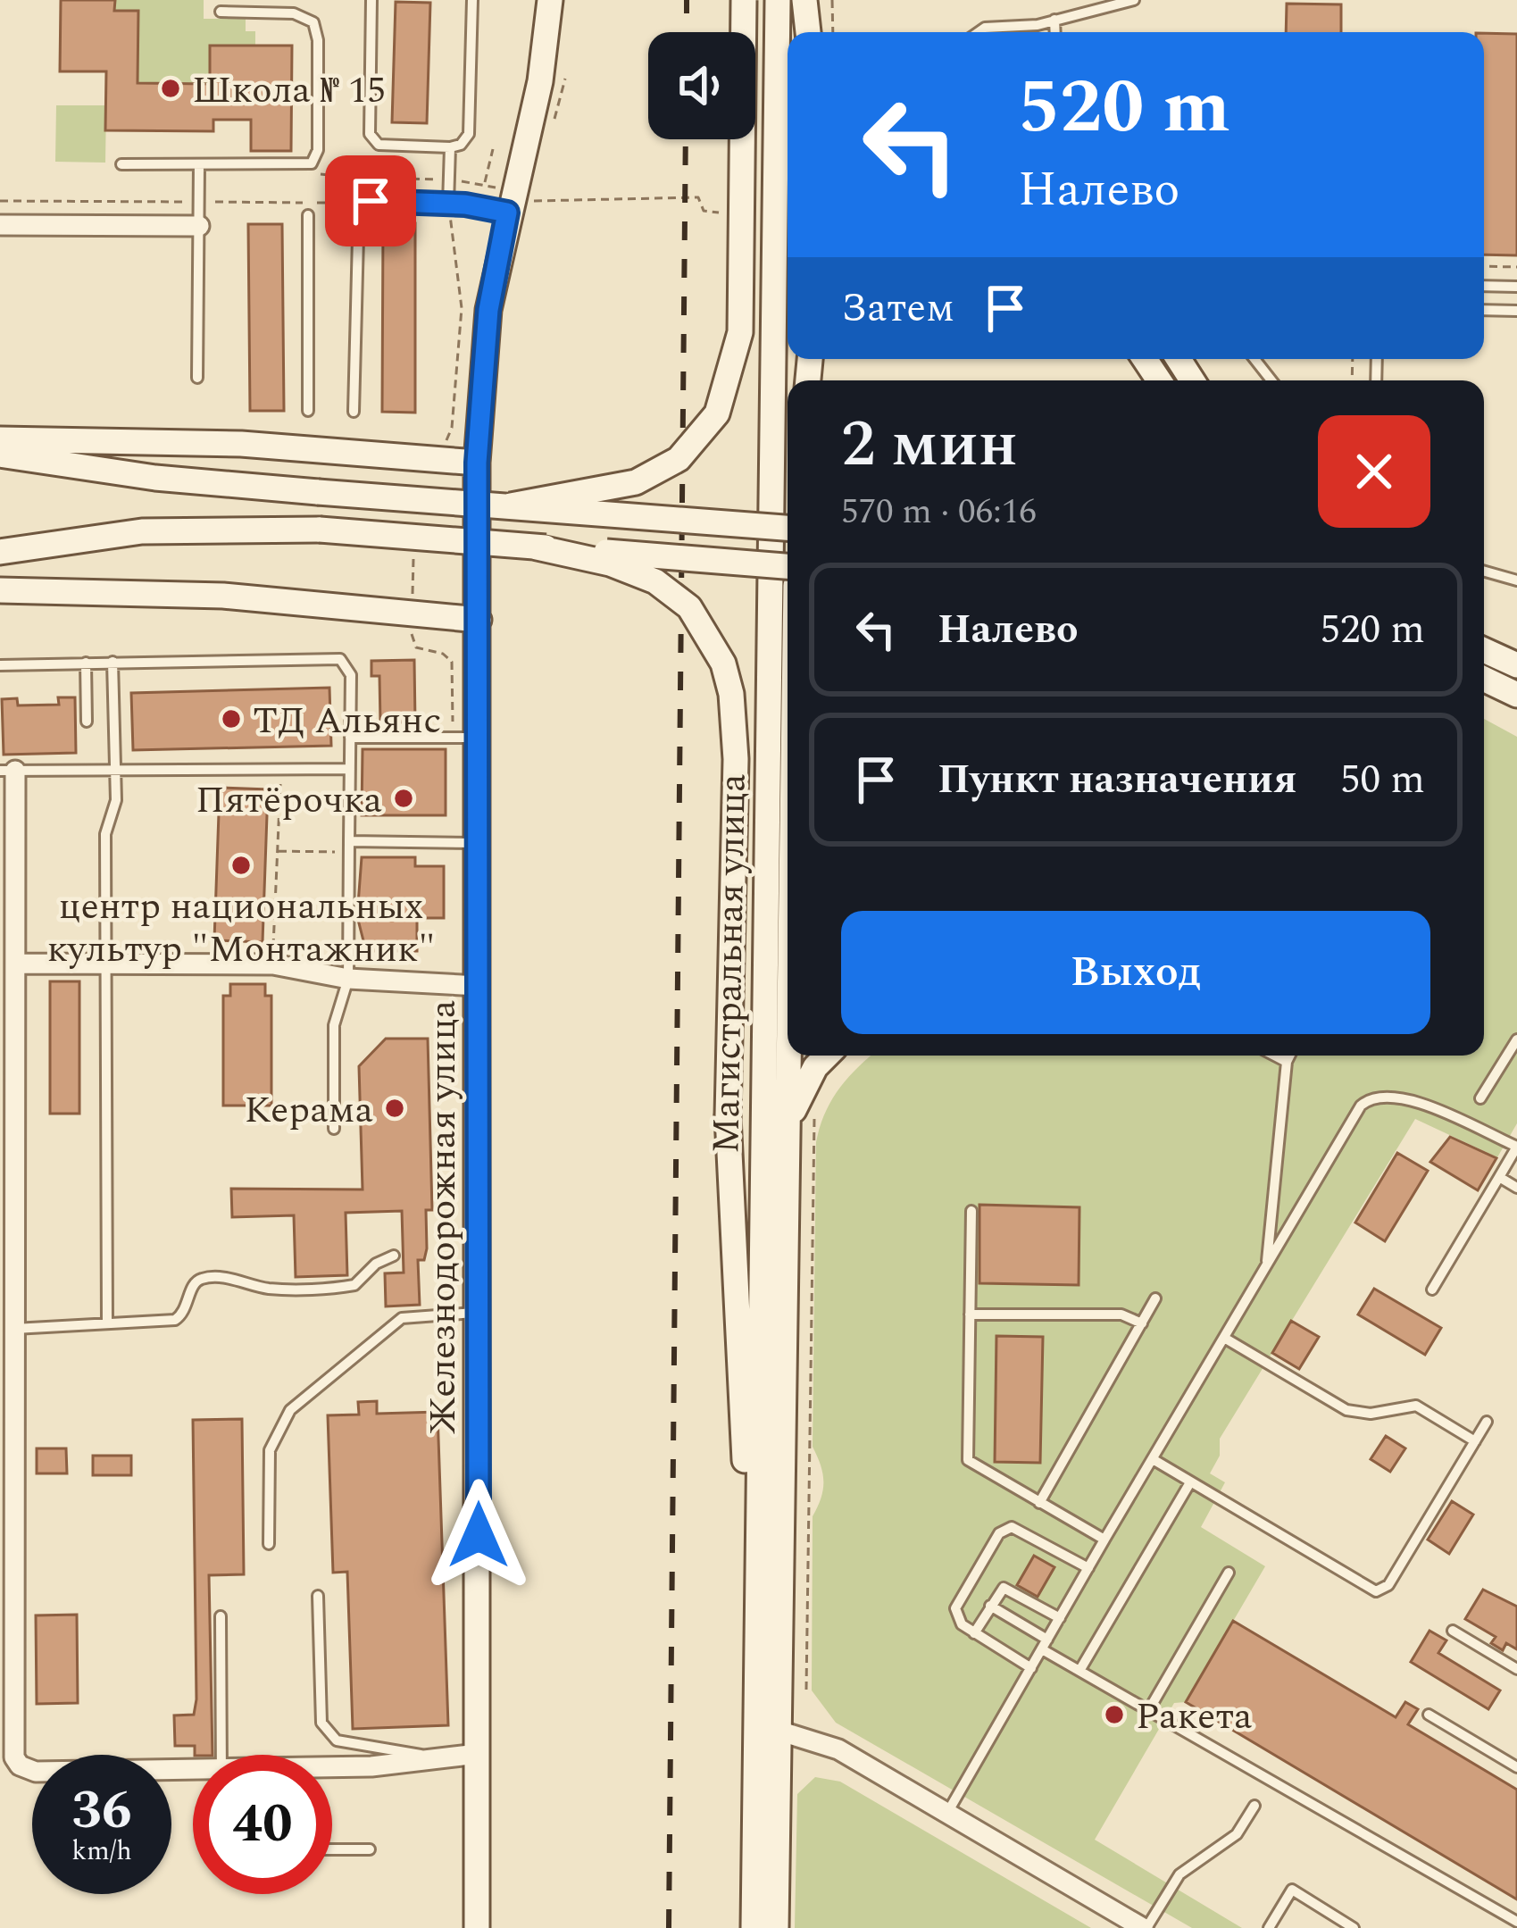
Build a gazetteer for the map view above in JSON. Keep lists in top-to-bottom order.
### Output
{
  "streets": {
    "main road": ["Магистральная улица", "Железнодорожная улица"]
  },
  "places": [
    "Школа № 15",
    "ТД Альянс",
    "Пятёрочка",
    "центр национальных культур \"Монтажник\"",
    "Керама",
    "Ракета"
  ],
  "page": {
    "turn": ["520 m", "Налево"],
    "then": "Затем",
    "heading": ["2 мин", "570 m · 06:16"],
    "list": [
      {
        "name": "Налево",
        "value": "520 m"
      },
      {
        "name": "Пункт назначения",
        "value": "50 m"
      }
    ],
    "buttons": "Выход",
    "speed": "36 km/h",
    "limit": "40"
  }
}
